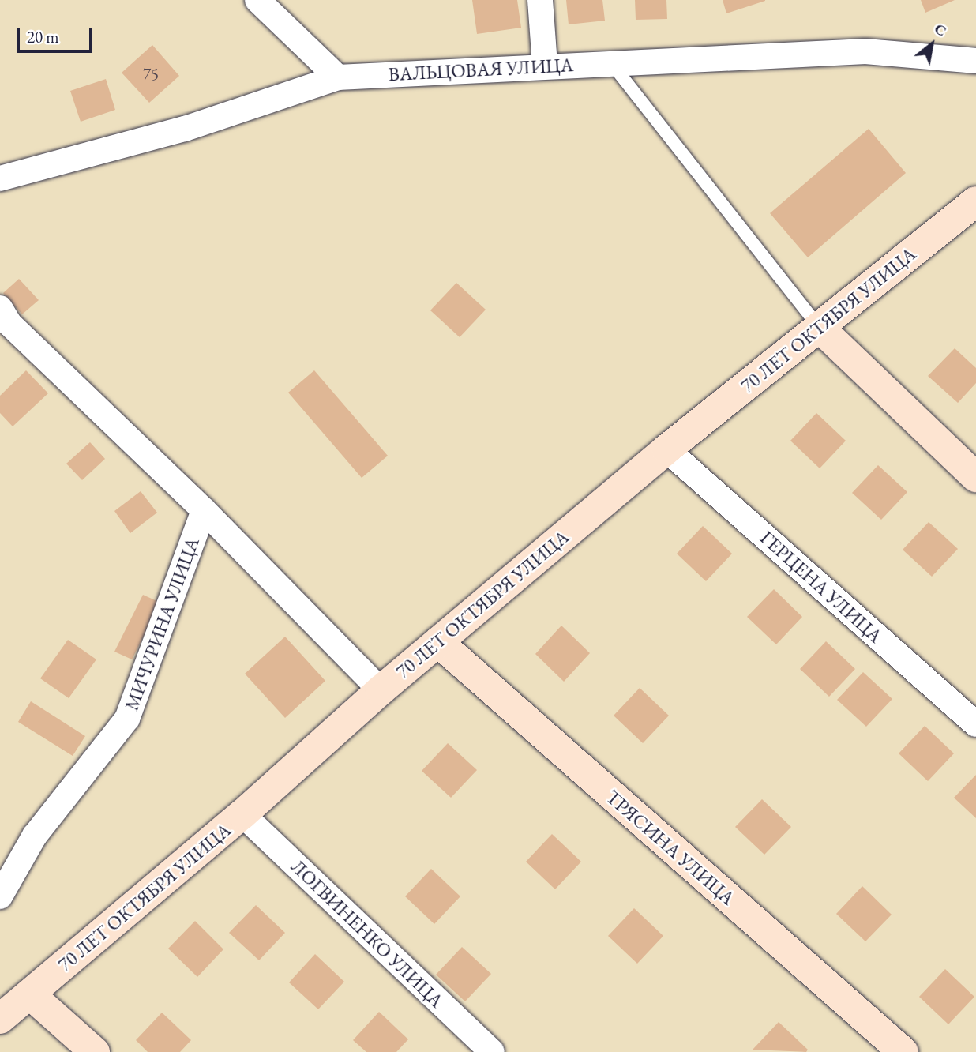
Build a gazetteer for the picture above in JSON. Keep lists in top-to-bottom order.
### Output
{
  "streets": {
    "street": [
      "ВАЛЬЦОВАЯ УЛИЦА",
      "70 ЛЕТ ОКТЯБРЯ УЛИЦА",
      "ГЕРЦЕНА УЛИЦА",
      "МИЧУРИНА УЛИЦА",
      "ТРЯСИНА УЛИЦА",
      "ЛОГВИНЕНКО УЛИЦА"
    ]
  },
  "crossings": [
    ["70 ЛЕТ ОКТЯБРЯ УЛИЦА", "ГЕРЦЕНА УЛИЦА"],
    ["70 ЛЕТ ОКТЯБРЯ УЛИЦА", "МИЧУРИНА УЛИЦА"],
    ["70 ЛЕТ ОКТЯБРЯ УЛИЦА", "ТРЯСИНА УЛИЦА"],
    ["70 ЛЕТ ОКТЯБРЯ УЛИЦА", "ЛОГВИНЕНКО УЛИЦА"]
  ],
  "house_numbers": ["75"],
  "scale_bar": "20 m",
  "north": "top right"
}
